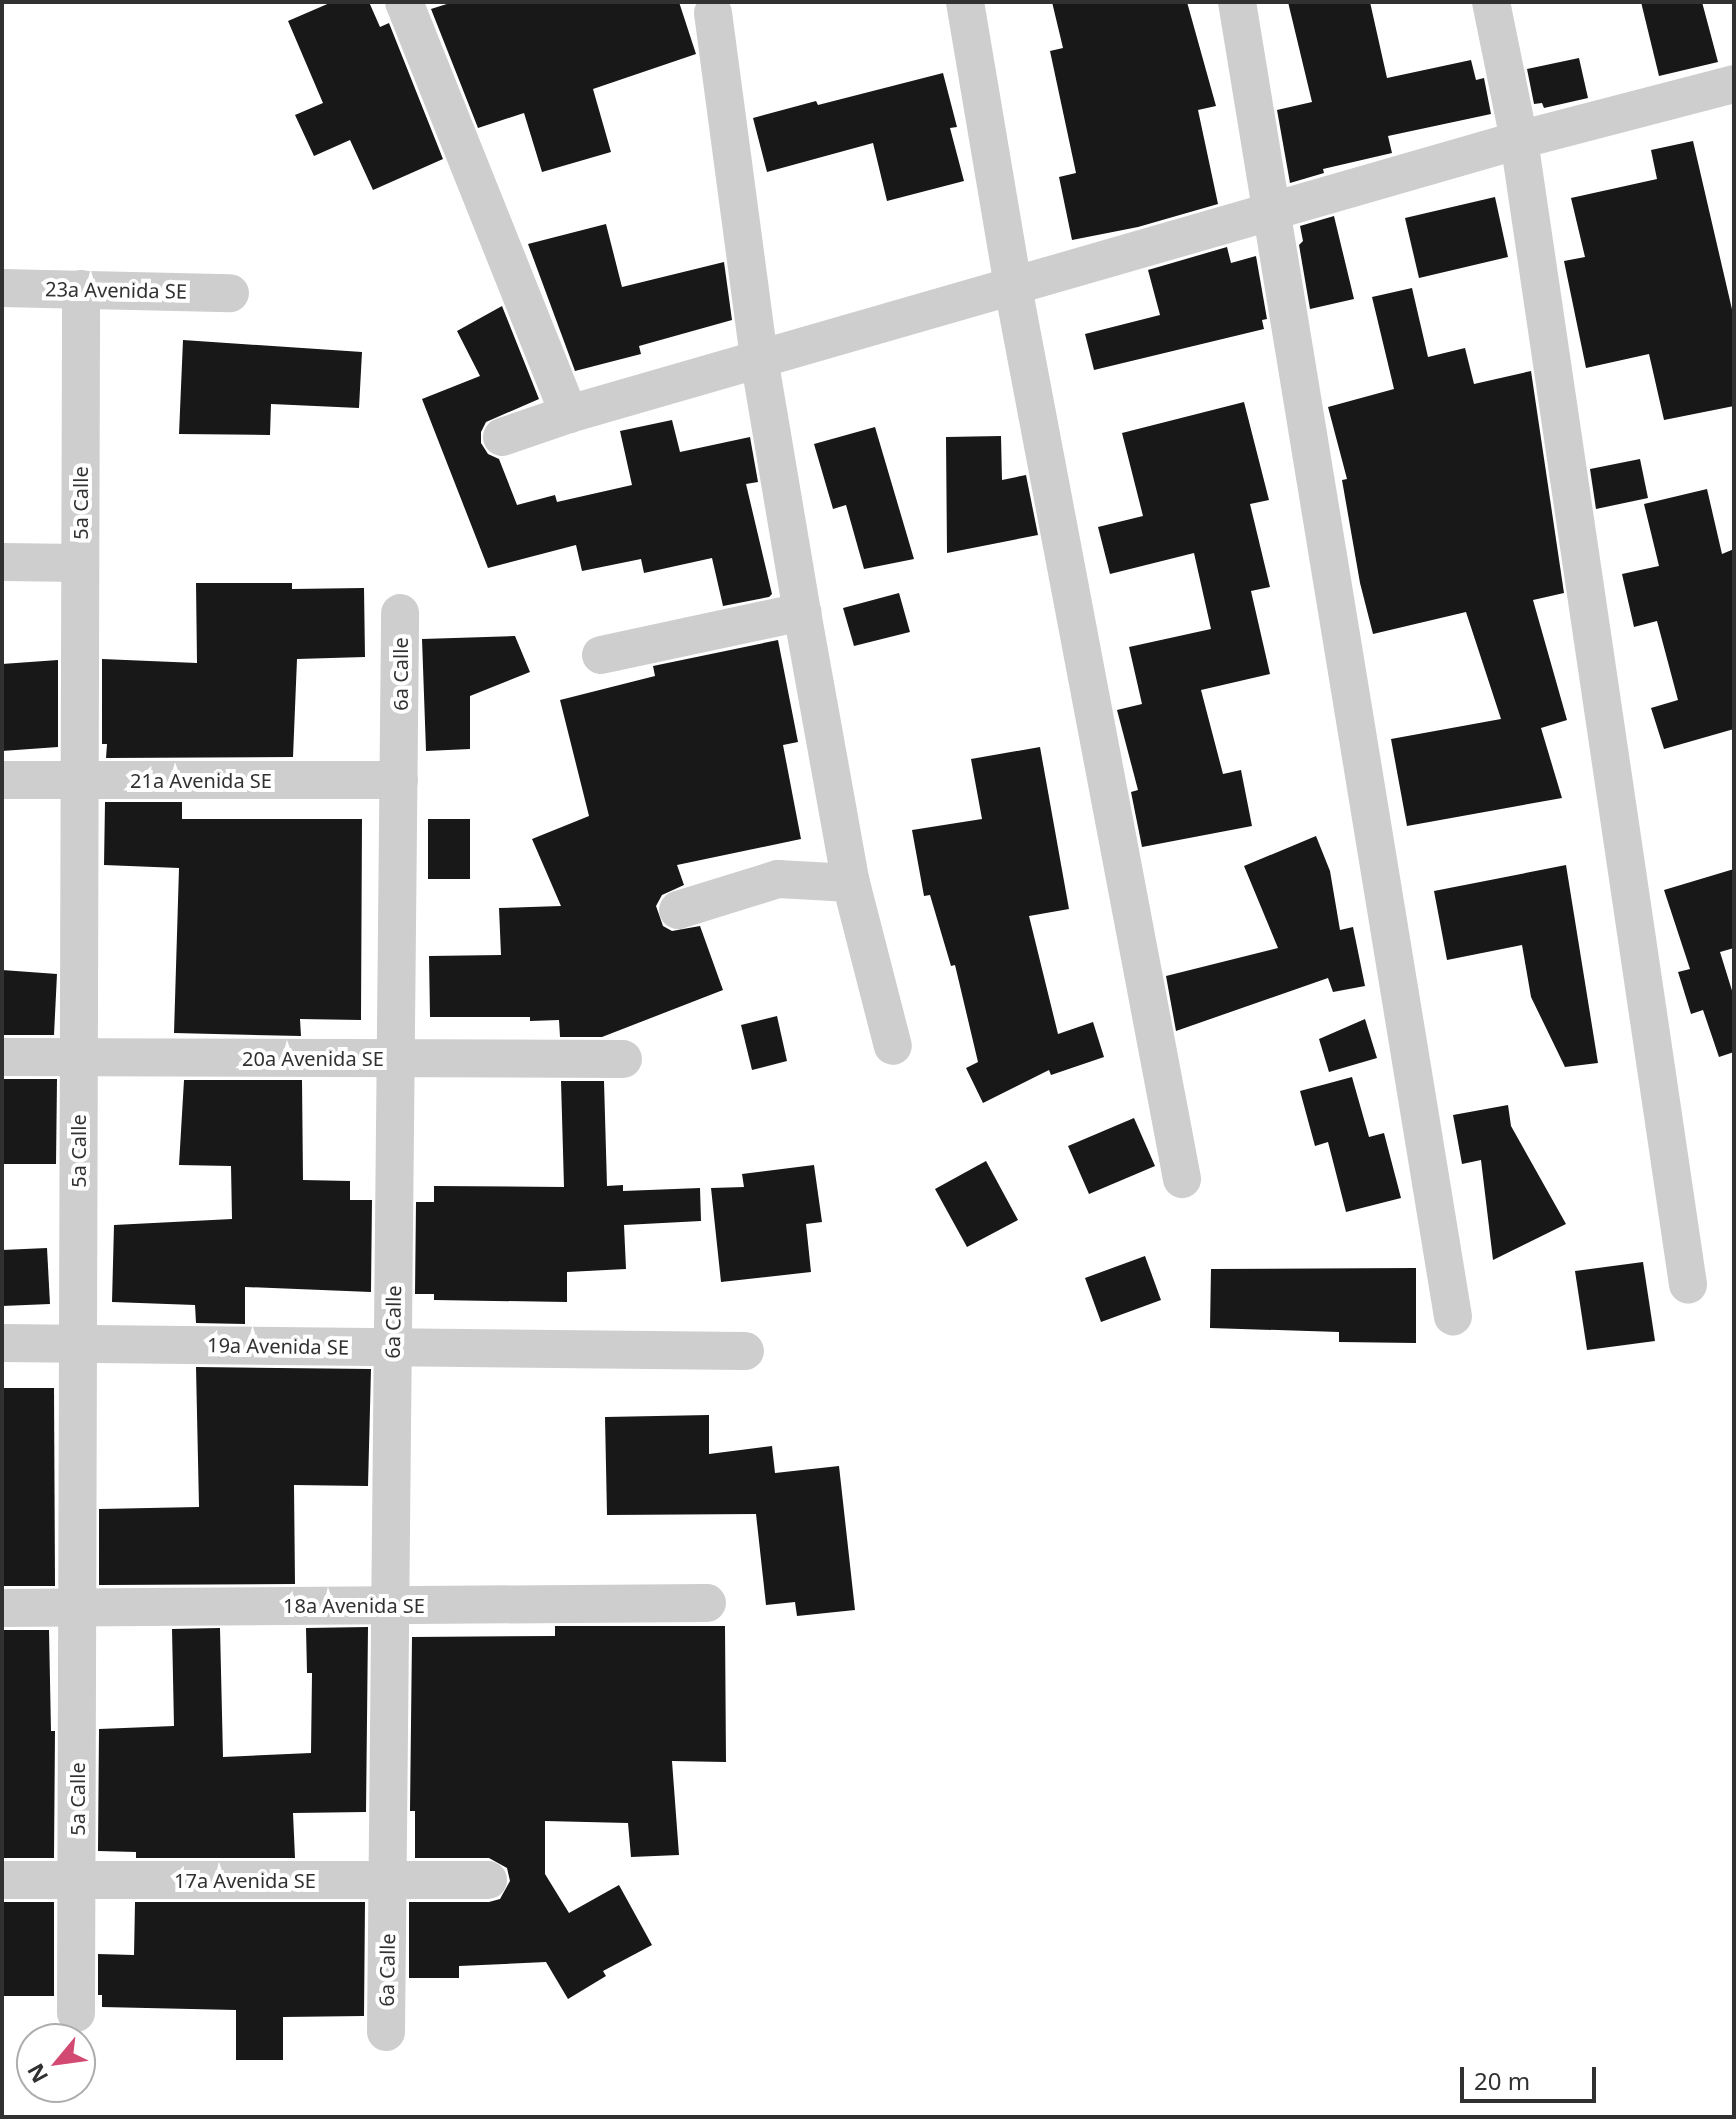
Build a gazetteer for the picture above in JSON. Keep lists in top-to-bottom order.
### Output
{
  "streets": {
    "street": [
      "23a Avenida SE",
      "5a Calle",
      "6a Calle",
      "21a Avenida SE",
      "20a Avenida SE",
      "19a Avenida SE",
      "18a Avenida SE",
      "17a Avenida SE"
    ]
  },
  "crossings": [
    ["23a Avenida SE", "5a Calle"],
    ["5a Calle", "21a Avenida SE"],
    ["5a Calle", "20a Avenida SE"],
    ["5a Calle", "19a Avenida SE"],
    ["5a Calle", "18a Avenida SE"],
    ["5a Calle", "17a Avenida SE"],
    ["6a Calle", "21a Avenida SE"],
    ["6a Calle", "20a Avenida SE"],
    ["6a Calle", "19a Avenida SE"],
    ["6a Calle", "18a Avenida SE"],
    ["6a Calle", "17a Avenida SE"]
  ],
  "scale_bar": "20 m",
  "north": "bottom left"
}
